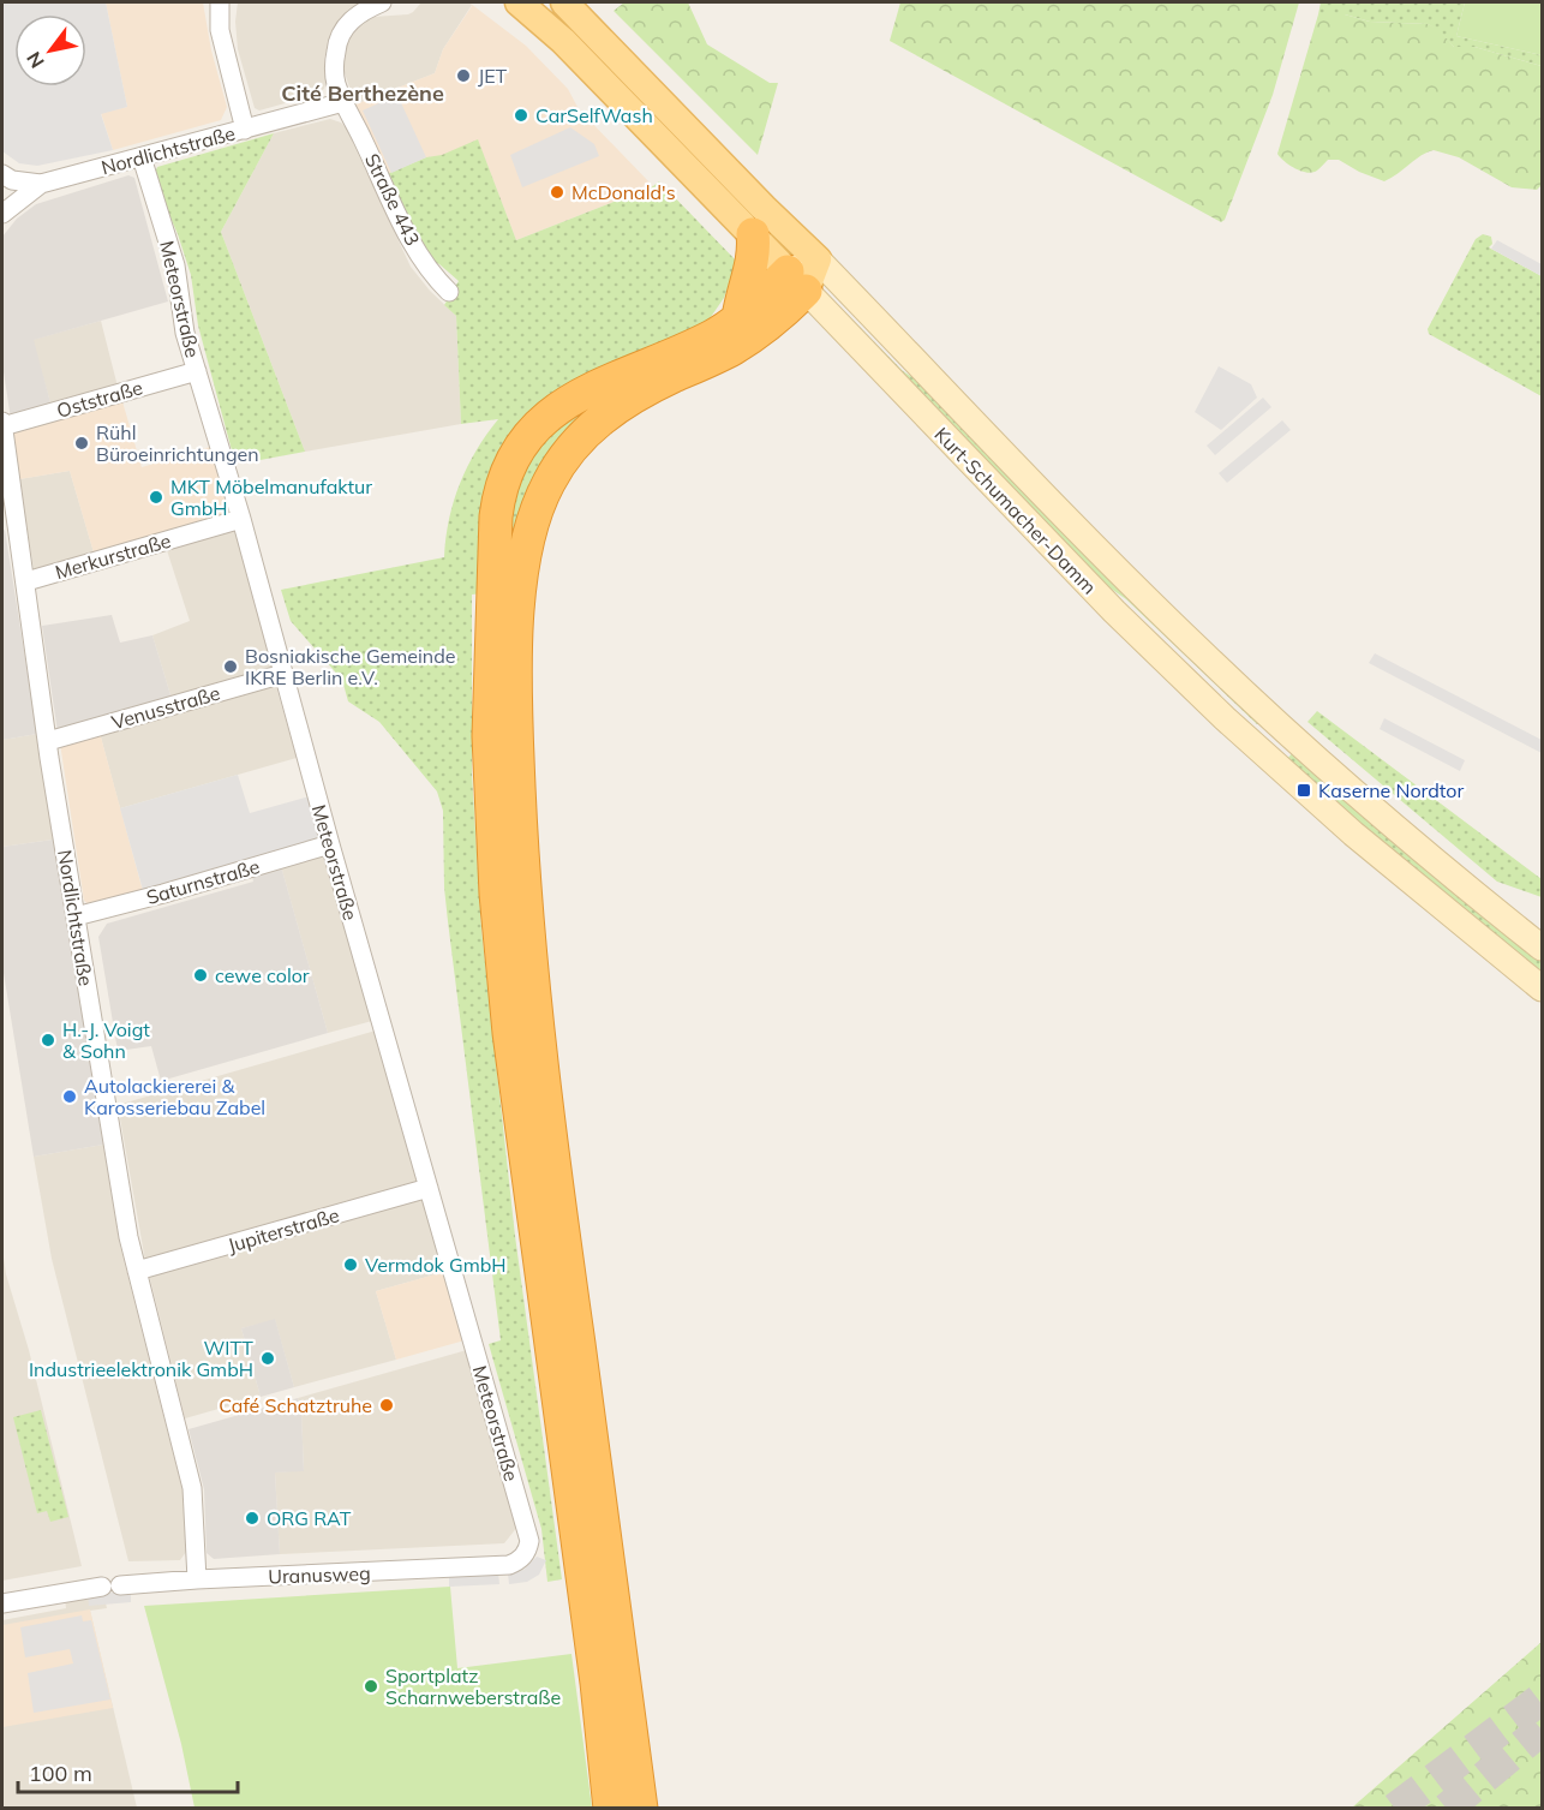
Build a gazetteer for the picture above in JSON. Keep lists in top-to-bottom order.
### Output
{
  "streets": {
    "main road": ["Kurt-Schumacher-Damm"],
    "street": [
      "Nordlichtstraße",
      "Straße 443",
      "Meteorstraße",
      "Oststraße",
      "Merkurstraße",
      "Venusstraße",
      "Saturnstraße",
      "Jupiterstraße",
      "Uranusweg"
    ]
  },
  "crossings": [
    ["Nordlichtstraße", "Straße 443"],
    ["Nordlichtstraße", "Meteorstraße"],
    ["Nordlichtstraße", "Oststraße"],
    ["Nordlichtstraße", "Merkurstraße"],
    ["Nordlichtstraße", "Venusstraße"],
    ["Nordlichtstraße", "Saturnstraße"],
    ["Nordlichtstraße", "Jupiterstraße"],
    ["Nordlichtstraße", "Uranusweg"],
    ["Meteorstraße", "Oststraße"],
    ["Meteorstraße", "Merkurstraße"],
    ["Meteorstraße", "Venusstraße"],
    ["Meteorstraße", "Saturnstraße"],
    ["Meteorstraße", "Jupiterstraße"],
    ["Meteorstraße", "Uranusweg"]
  ],
  "districts": ["Cité Berthezène"],
  "places": {
    "other": [
      "JET",
      "CarSelfWash",
      "McDonald's",
      "Rühl Büroeinrichtungen",
      "MKT Möbelmanufaktur GmbH",
      "Bosniakische Gemeinde IKRE Berlin e.V.",
      "cewe color",
      "H.-J. Voigt & Sohn",
      "Autolackiererei & Karosseriebau Zabel",
      "Vermdok GmbH",
      "WITT Industrieelektronik GmbH",
      "Café Schatztruhe",
      "ORG RAT",
      "Sportplatz Scharnweberstraße"
    ],
    "transit": ["Kaserne Nordtor"]
  },
  "scale_bar": "100 m",
  "north": "bottom left"
}
